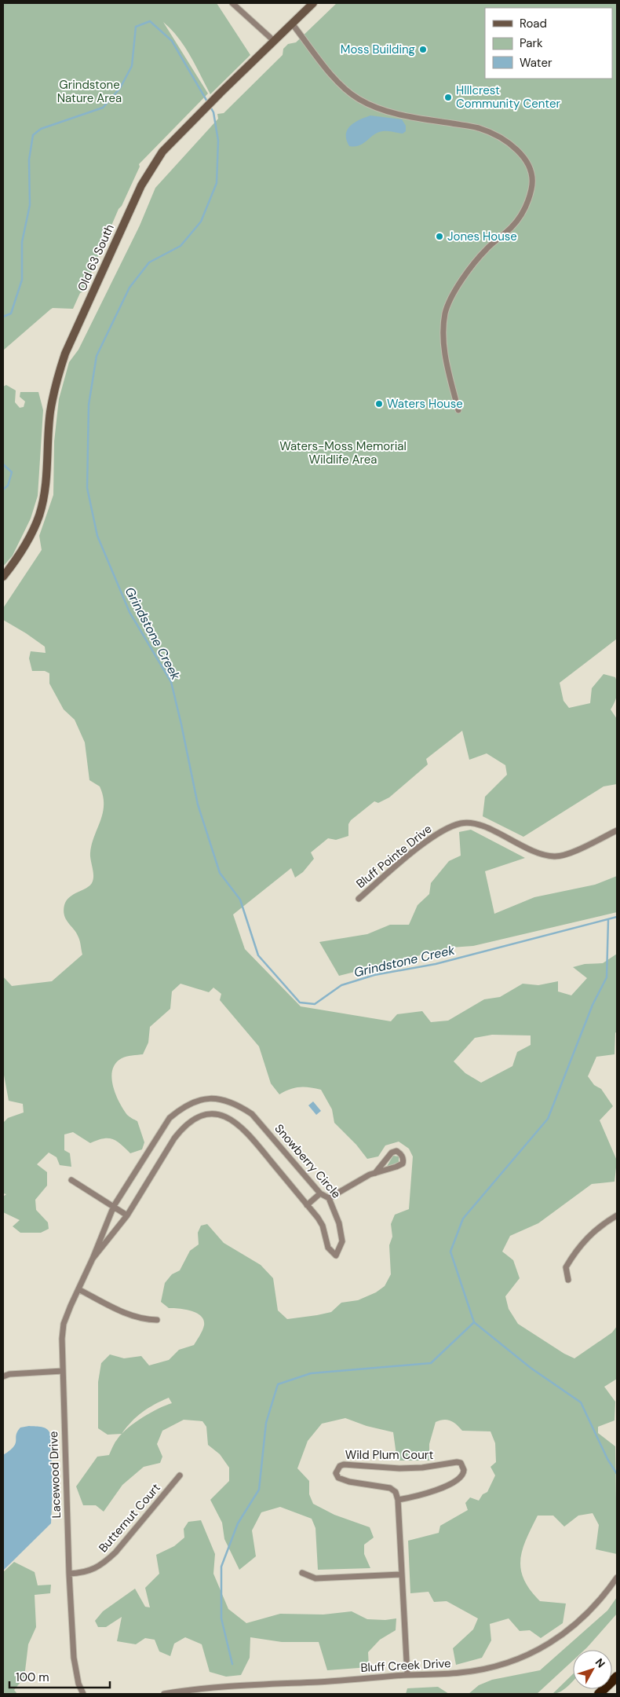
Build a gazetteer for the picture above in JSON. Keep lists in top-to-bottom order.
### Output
{
  "streets": {
    "main road": ["Old 63 South"],
    "street": [
      "Bluff Pointe Drive",
      "Snowberry Circle",
      "Wild Plum Court",
      "Lacewood Drive",
      "Butternut Court",
      "Bluff Creek Drive"
    ]
  },
  "crossings": [
    ["Snowberry Circle", "Lacewood Drive"],
    ["Lacewood Drive", "Butternut Court"]
  ],
  "water": ["Grindstone Creek"],
  "parks": ["Grindstone Nature Area", "Waters-Moss Memorial Wildlife Area"],
  "places": [
    "Moss Building",
    "HIllcrest Community Center",
    "Jones House",
    "Waters House"
  ],
  "legend": ["Road", "Park", "Water"],
  "scale_bar": "100 m",
  "north": "top right"
}
